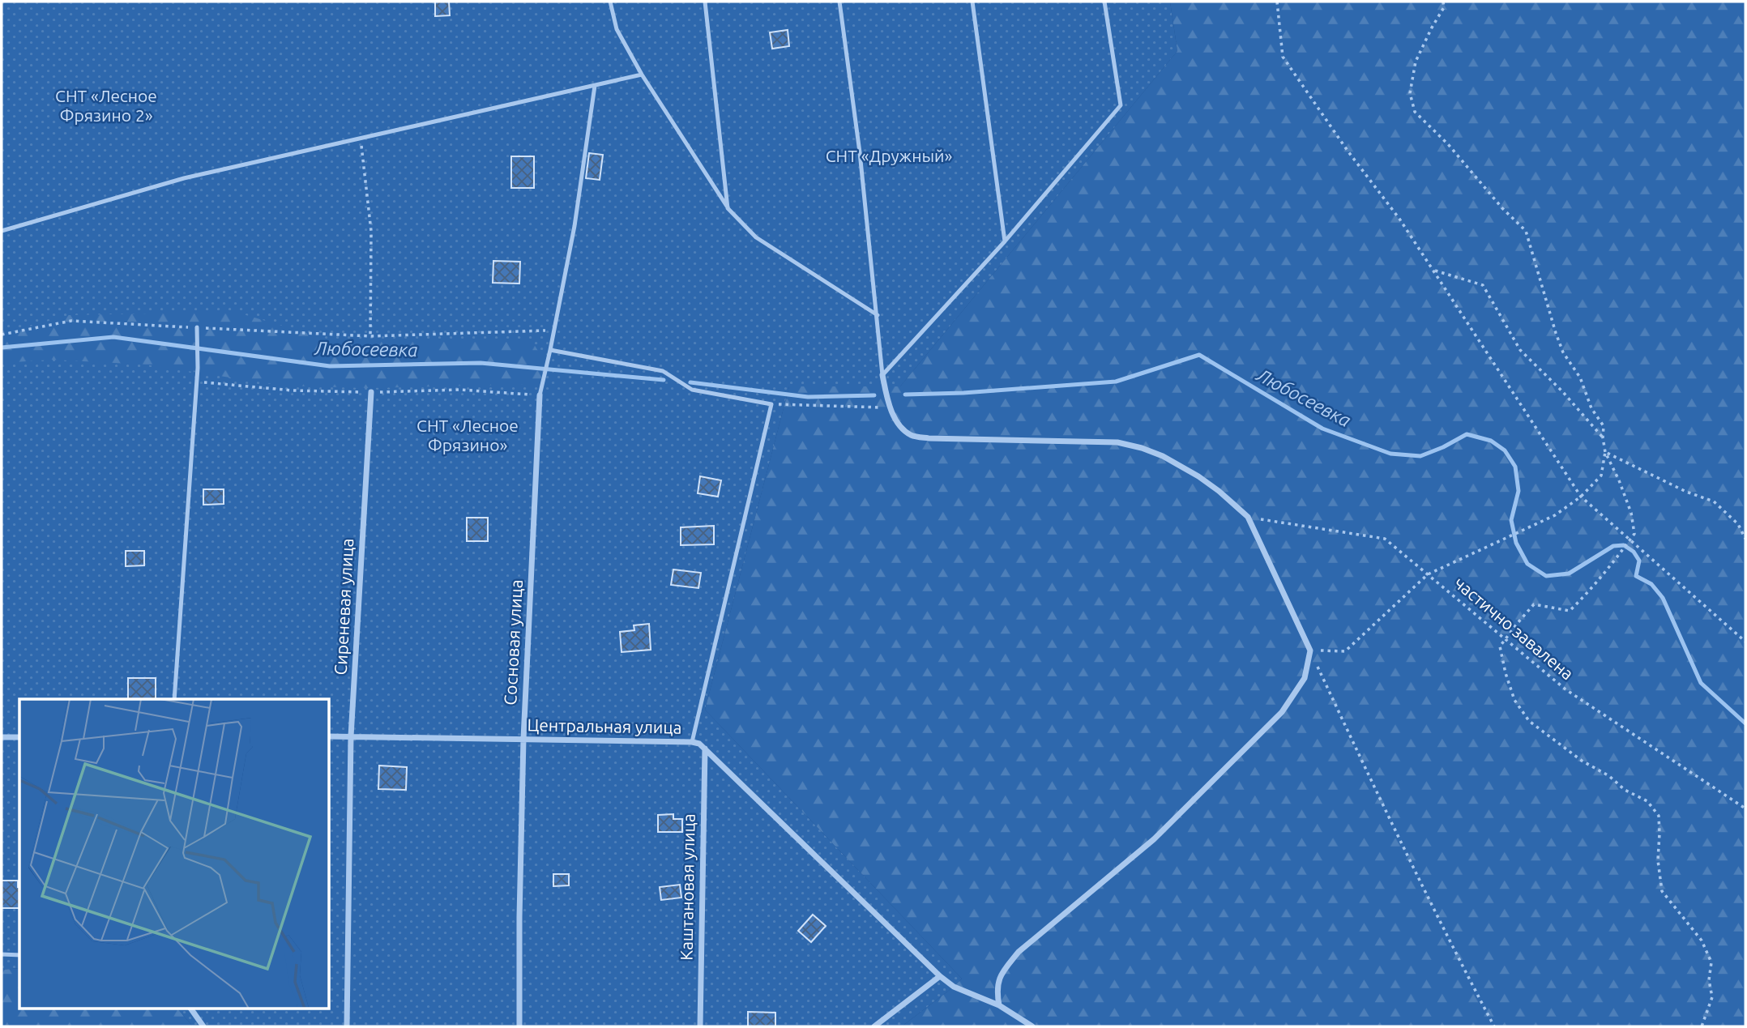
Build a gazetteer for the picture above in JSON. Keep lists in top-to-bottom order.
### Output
{
  "streets": {
    "street": [
      "Сиреневая улица",
      "Сосновая улица",
      "Центральная улица",
      "Каштановая улица"
    ],
    "path": ["частично завалена"]
  },
  "crossings": [
    ["Сиреневая улица", "Центральная улица"],
    ["Сосновая улица", "Центральная улица"],
    ["Центральная улица", "Каштановая улица"]
  ],
  "water": ["Любосеевка"],
  "parks": ["СНТ «Лесное Фрязино 2»", "СНТ «Дружный»", "СНТ «Лесное Фрязино»"]
}
